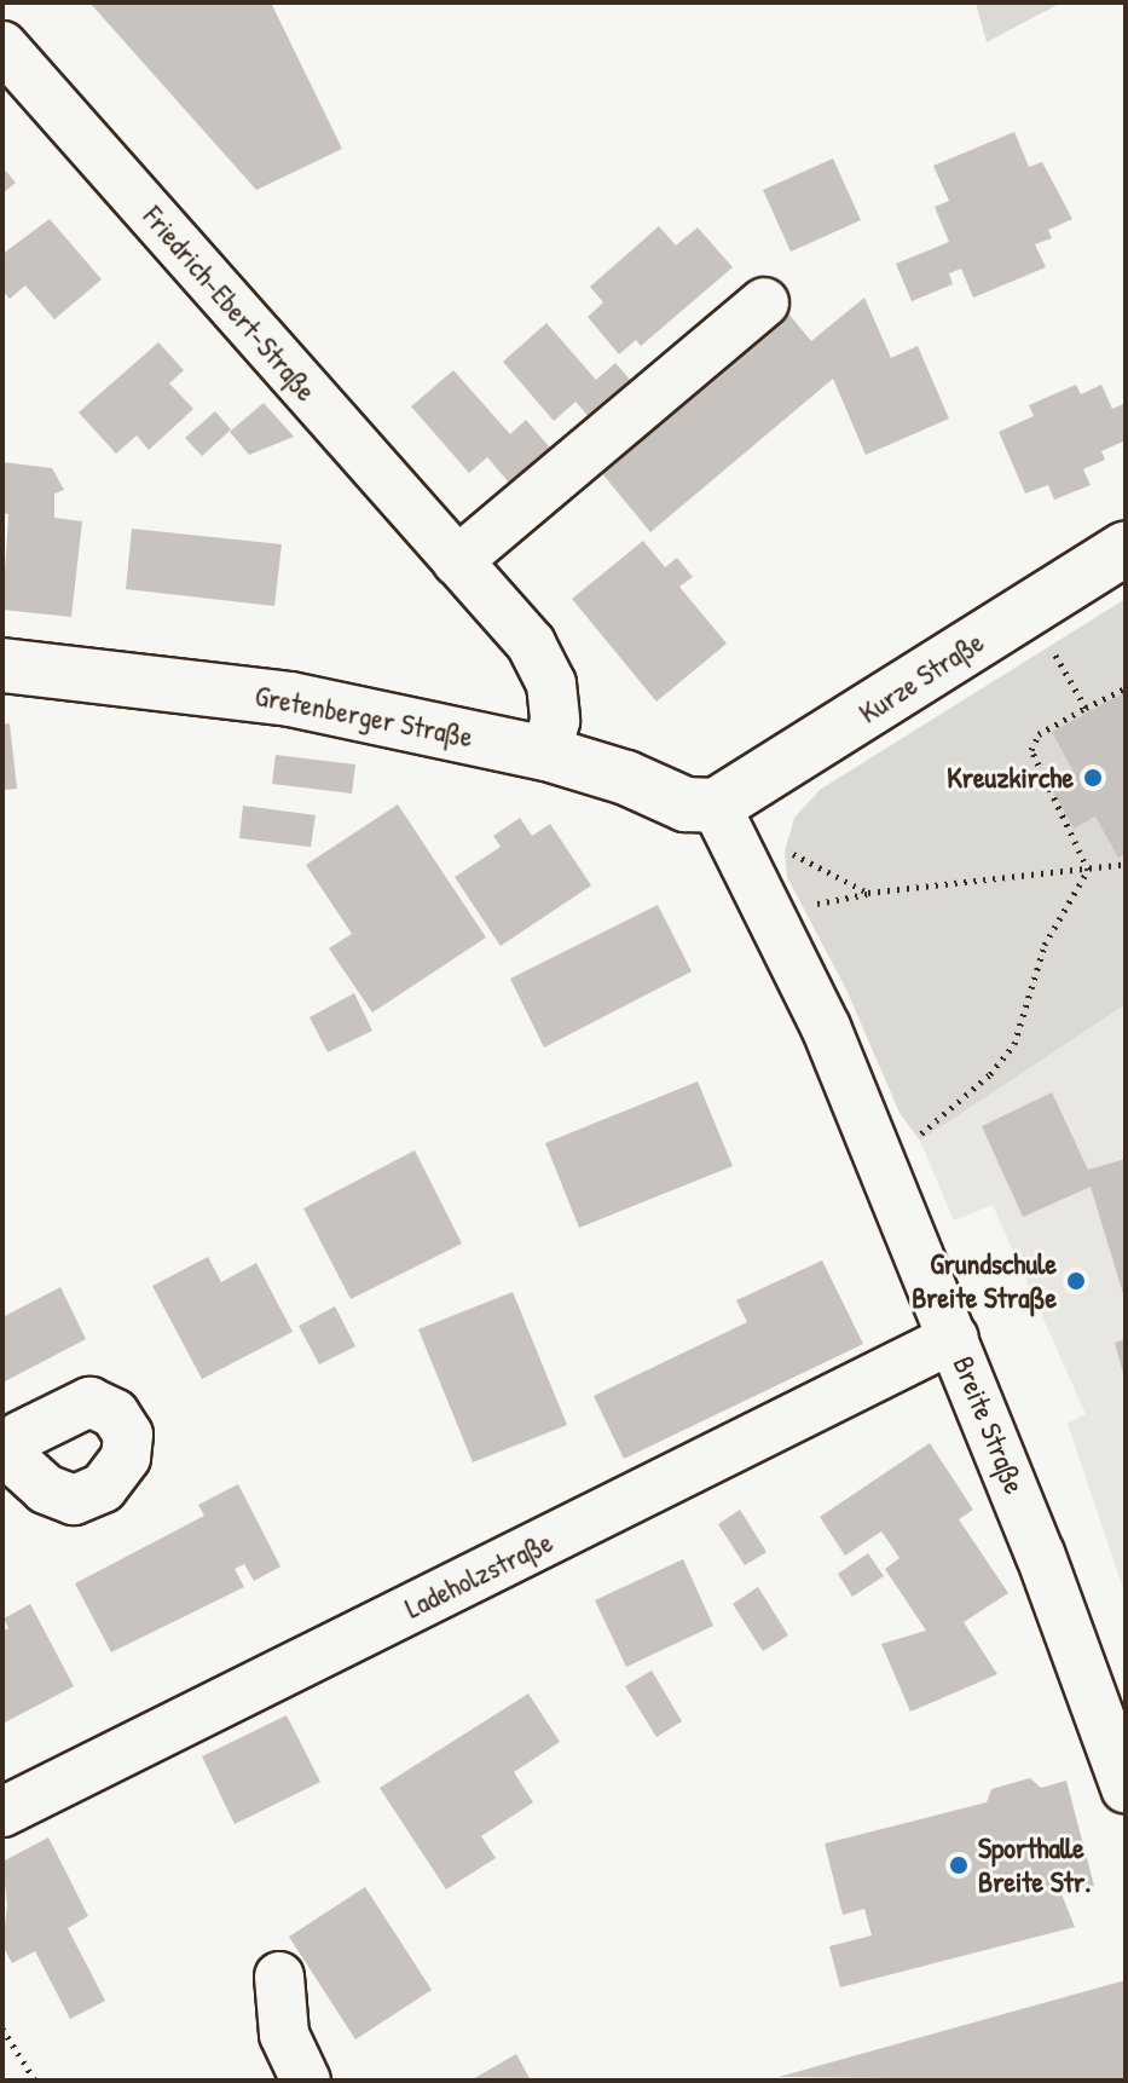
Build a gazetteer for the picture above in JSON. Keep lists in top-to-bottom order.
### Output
{
  "streets": {
    "main road": ["Kurze Straße", "Gretenberger Straße"],
    "street": ["Friedrich-Ebert-Straße", "Breite Straße", "Ladeholzstraße"]
  },
  "crossings": [
    ["Friedrich-Ebert-Straße", "Gretenberger Straße"],
    ["Kurze Straße", "Gretenberger Straße"],
    ["Kurze Straße", "Breite Straße"],
    ["Gretenberger Straße", "Breite Straße"],
    ["Breite Straße", "Ladeholzstraße"]
  ],
  "places": ["Kreuzkirche", "Grundschule Breite Straße", "Sporthalle Breite Str."]
}
